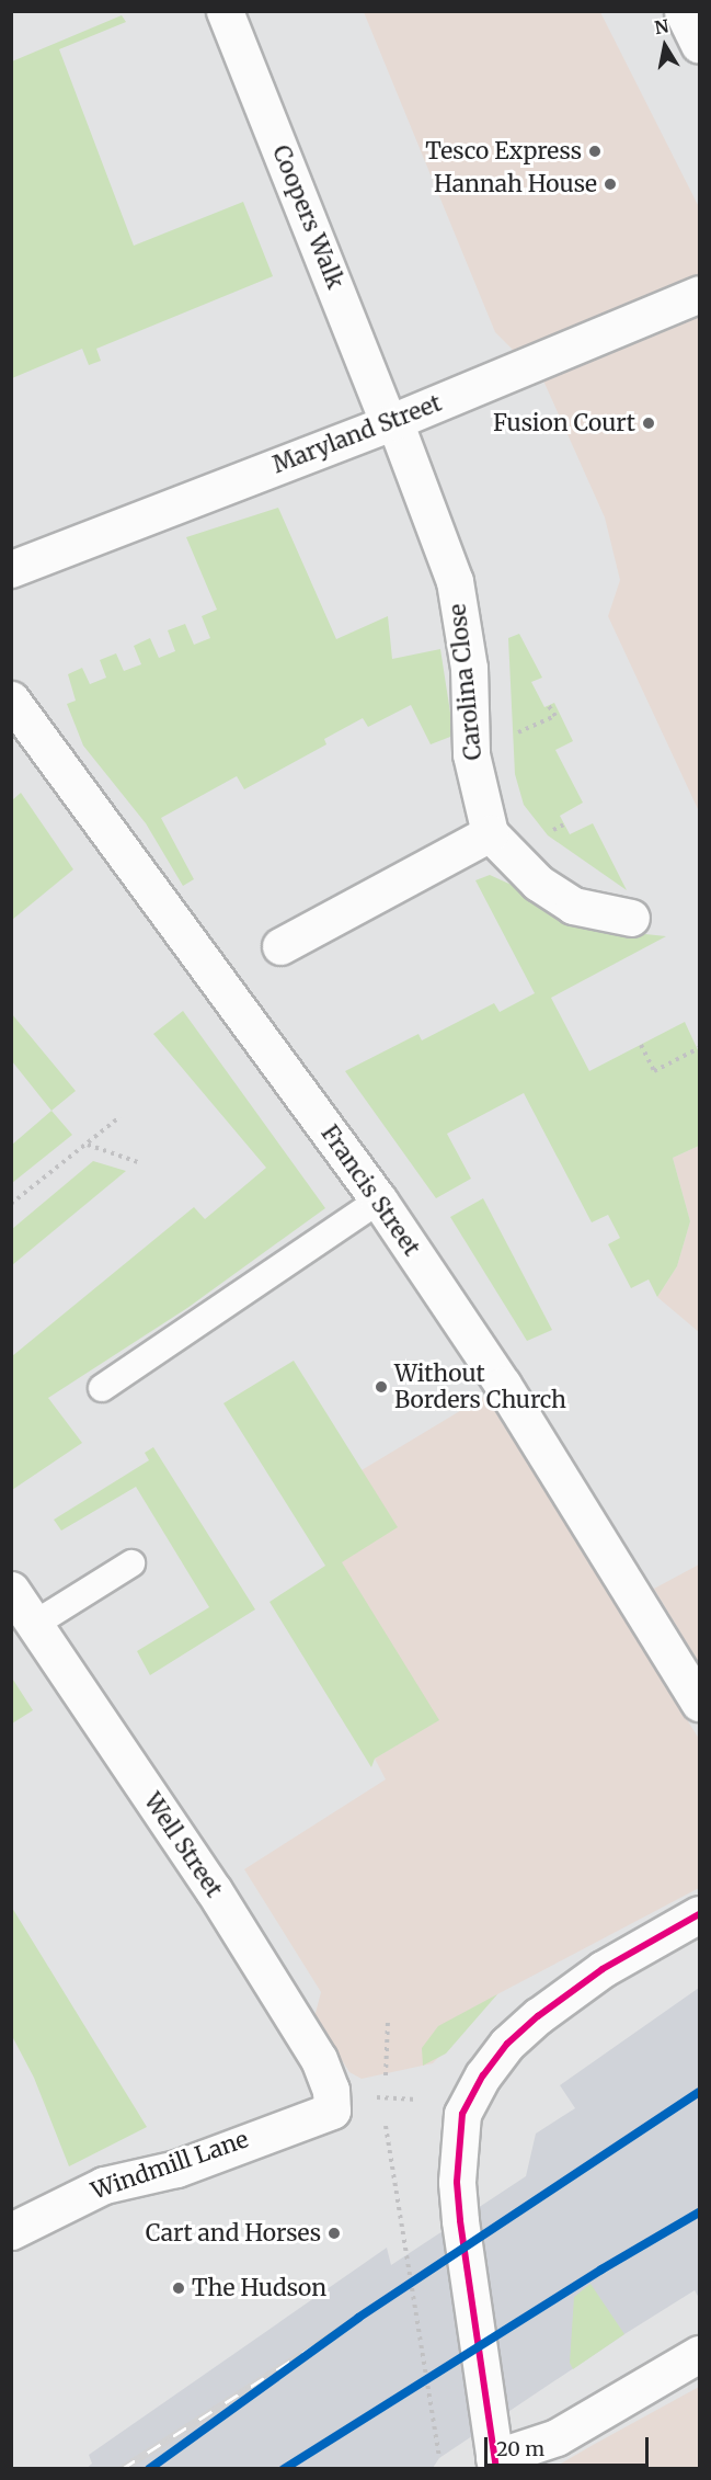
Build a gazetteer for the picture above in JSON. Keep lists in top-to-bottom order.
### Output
{
  "streets": {
    "street": [
      "Coopers Walk",
      "Maryland Street",
      "Carolina Close",
      "Francis Street",
      "Well Street",
      "Windmill Lane"
    ]
  },
  "crossings": [
    ["Coopers Walk", "Maryland Street"],
    ["Coopers Walk", "Carolina Close"],
    ["Maryland Street", "Carolina Close"],
    ["Well Street", "Windmill Lane"]
  ],
  "places": [
    "Tesco Express",
    "Hannah House",
    "Fusion Court",
    "Without Borders Church",
    "Cart and Horses",
    "The Hudson"
  ],
  "scale_bar": "20 m",
  "north": "top"
}
